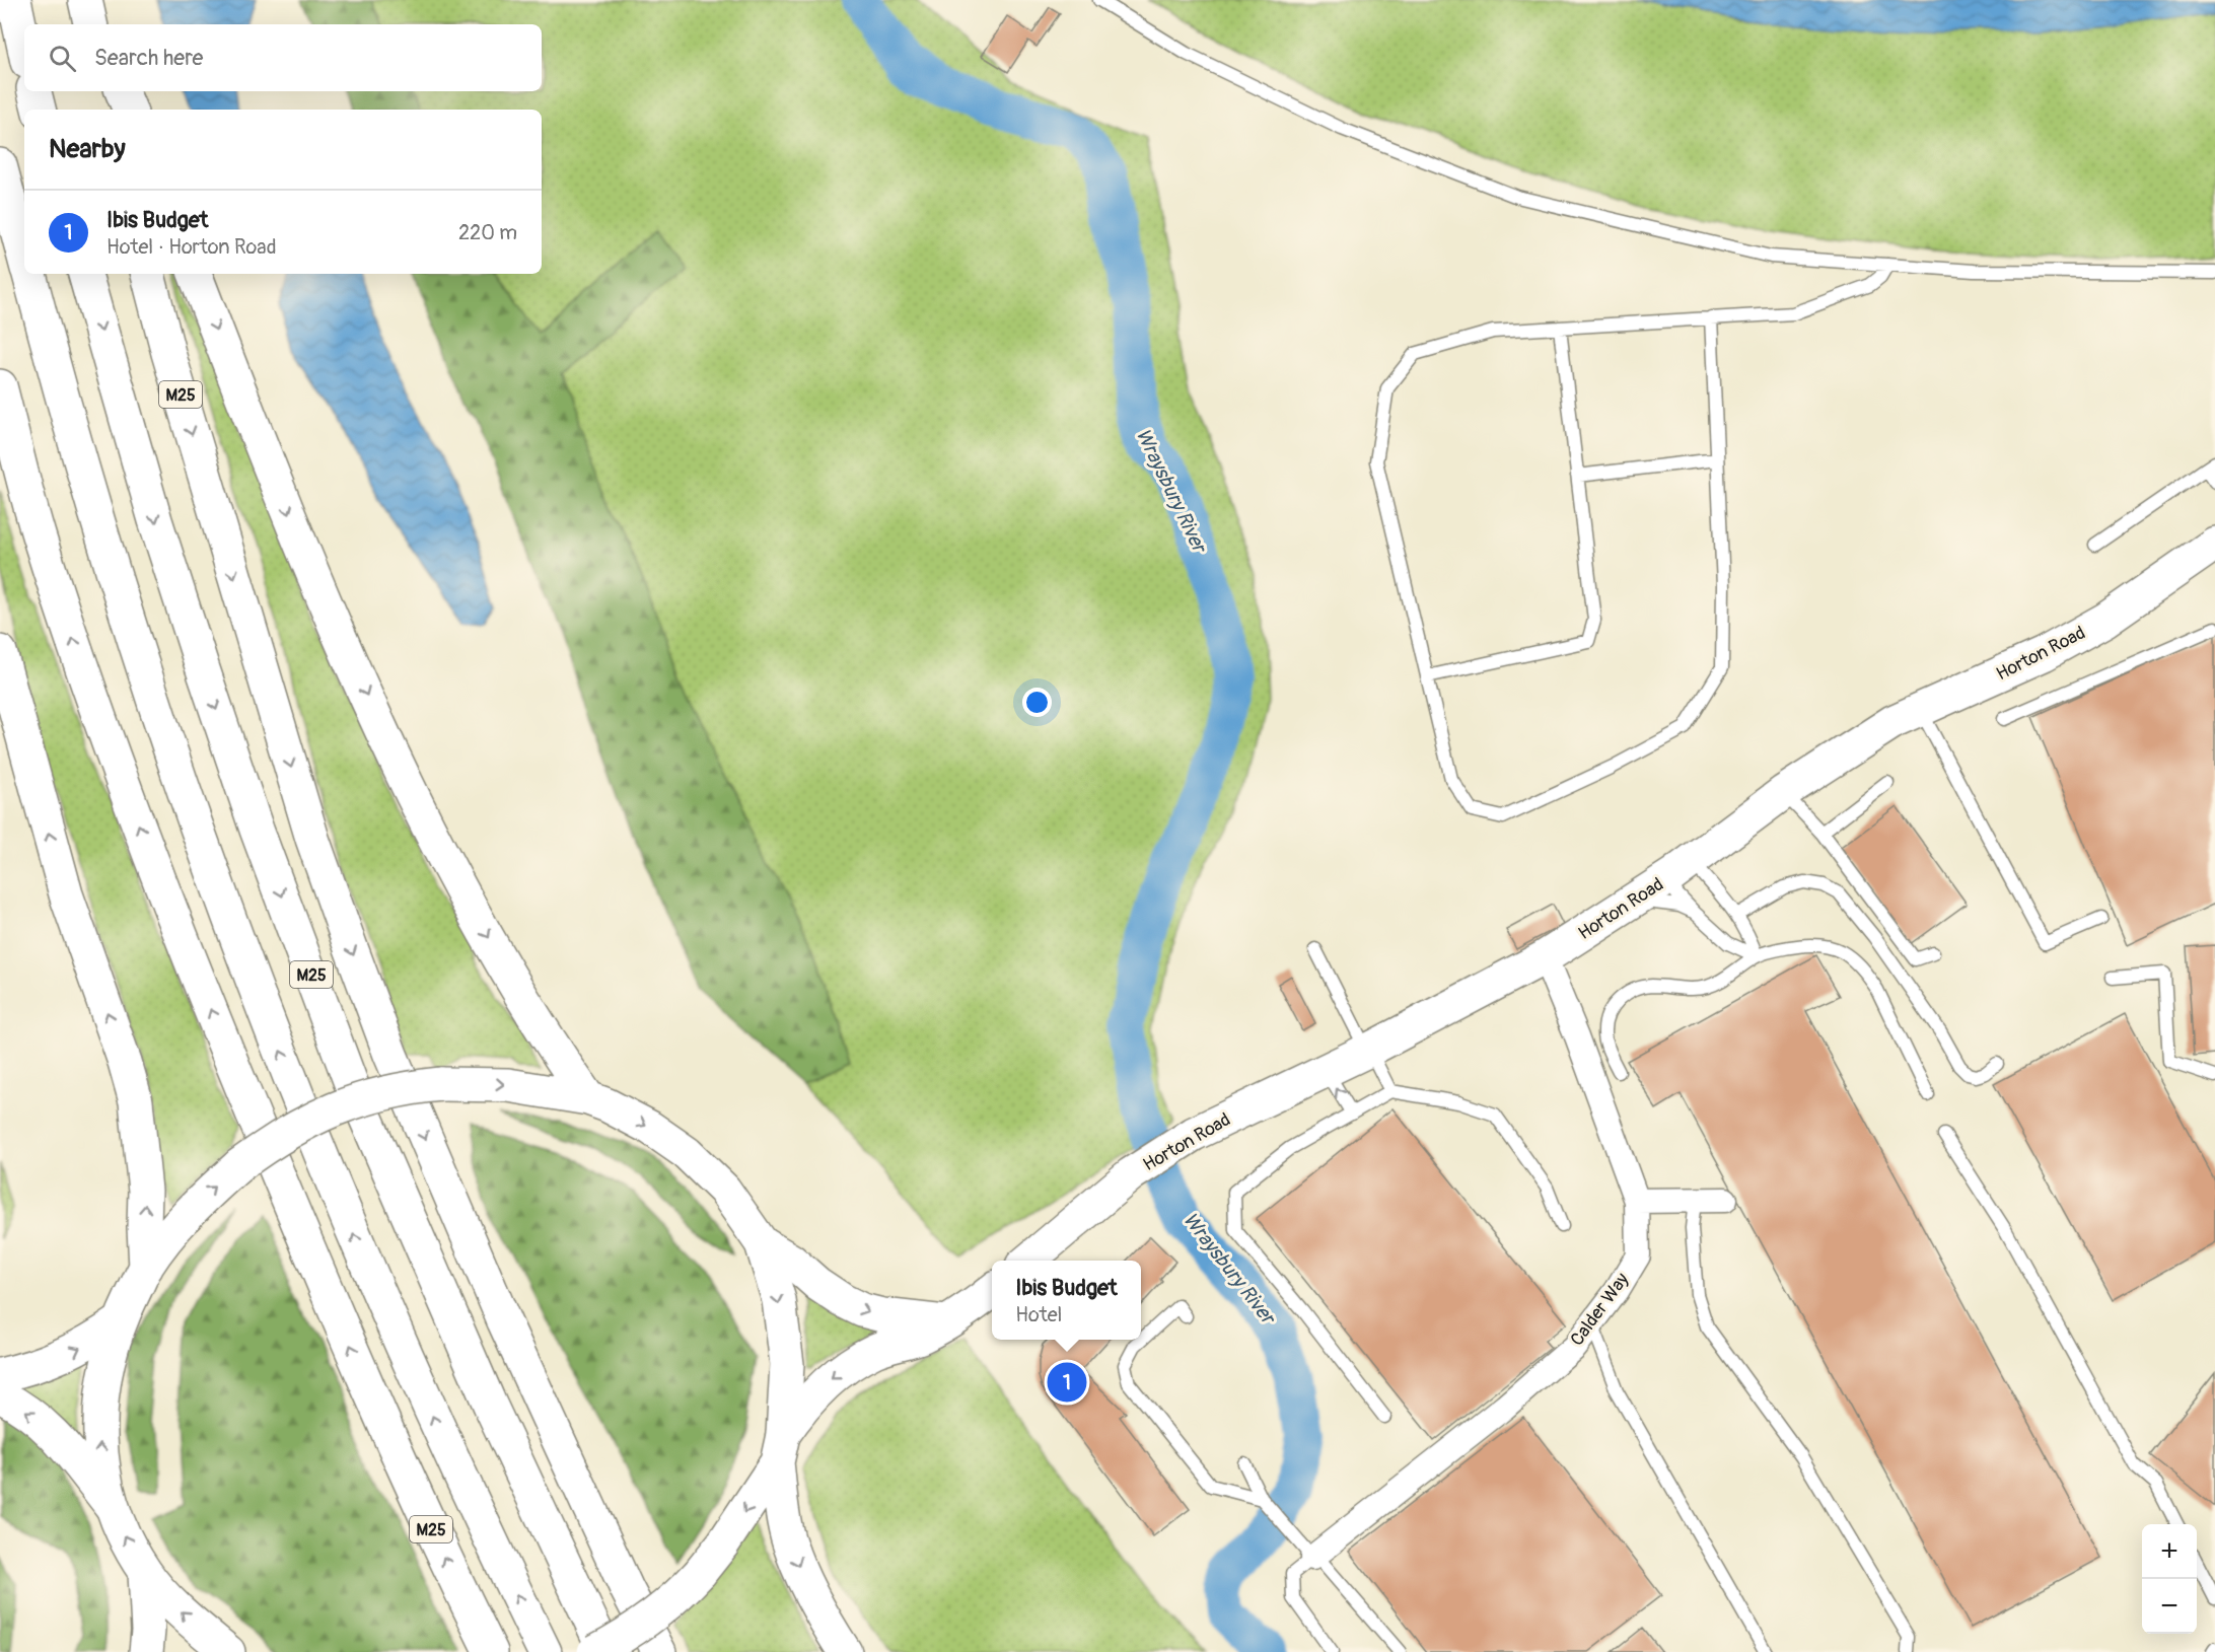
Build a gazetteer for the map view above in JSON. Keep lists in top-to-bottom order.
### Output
{
  "streets": {
    "main road": ["M25", "Horton Road"],
    "street": ["Calder Way"]
  },
  "crossings": [
    ["Horton Road", "Calder Way"]
  ],
  "water": ["Wraysbury River"],
  "page": {
    "search": "Search here",
    "heading": "Nearby",
    "list": [
      {
        "mark": "1",
        "name": "Ibis Budget",
        "note": "Hotel · Horton Road",
        "value": "220 m"
      }
    ],
    "popup": ["Ibis Budget", "Hotel"],
    "pins": "1",
    "map_buttons": ["+", "−"]
  }
}
